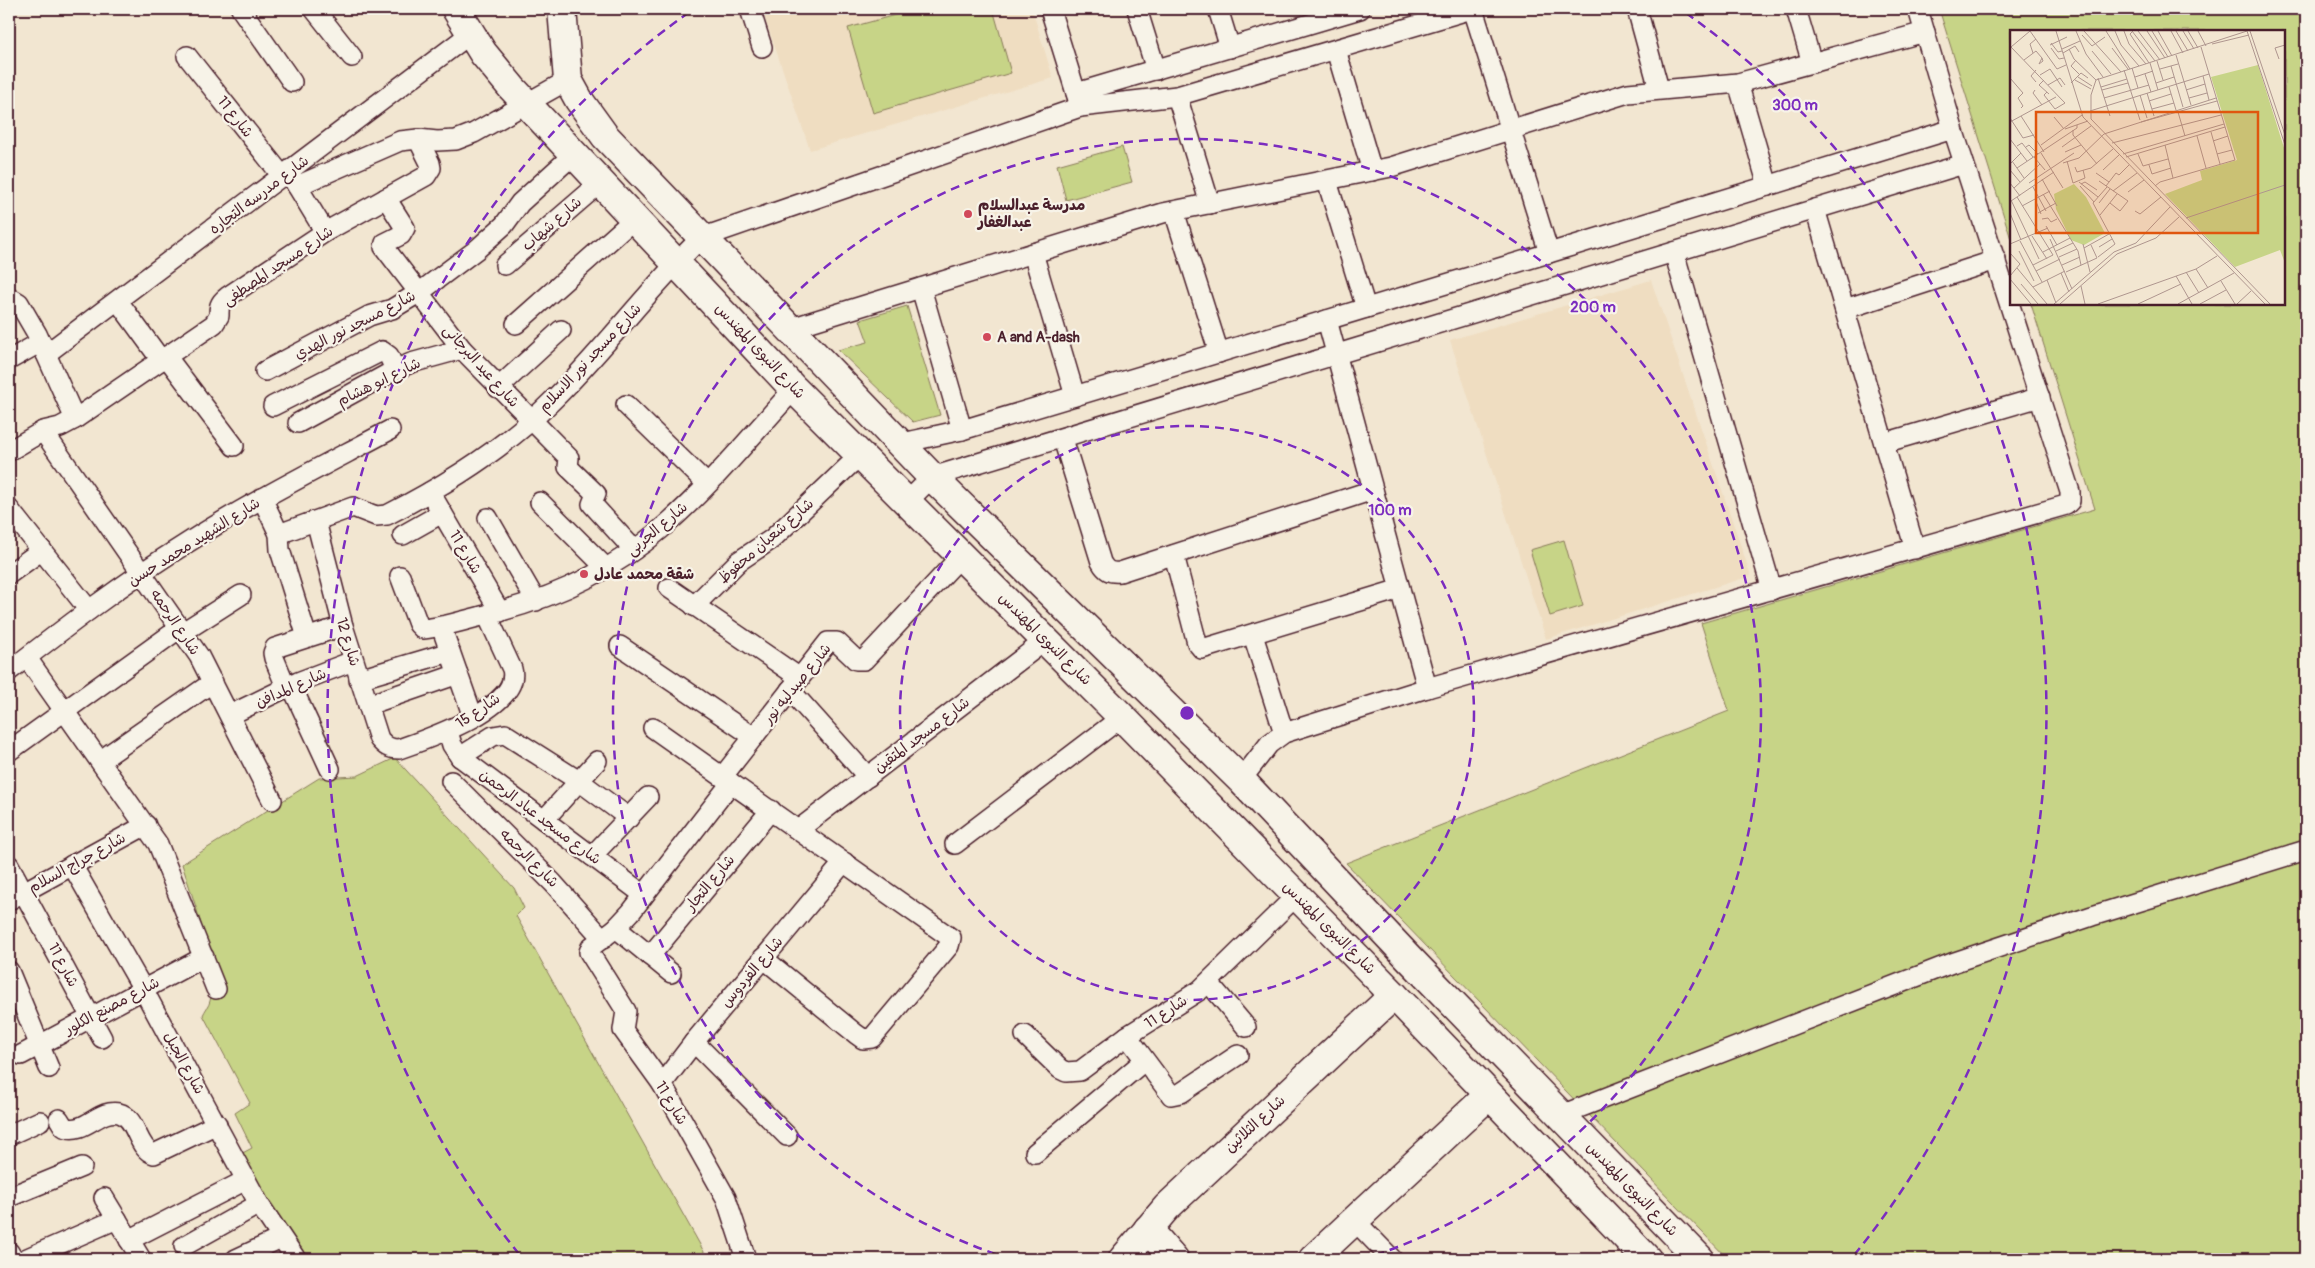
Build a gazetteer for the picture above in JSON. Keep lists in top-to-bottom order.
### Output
{
  "streets": {
    "street": [
      "شارع 11",
      "شارع مدرسه التجاره",
      "شارع شهاب",
      "شارع مسجد المصطفى",
      "شارع مسجد نور الهدي",
      "شارع النبوى المهندس",
      "شارع مسجد نور الاسلام",
      "شارع عيد البرجانى",
      "شارع ابو هشام",
      "شارع الجربى",
      "شارع شعبان محفوظ",
      "شارع الشهيد محمد حسن",
      "شارع الرحمه",
      "شارع 12",
      "شارع صيدليه نور",
      "شارع المدافن",
      "شارع 15",
      "شارع مسجد المتقين",
      "شارع مسجد عباد الرحمن",
      "شارع جراج السلام",
      "شارع التجار",
      "شارع الفردوس",
      "شارع مصنع الكلور",
      "شارع الجبل",
      "شارع الثلاثين"
    ]
  },
  "crossings": [
    ["شارع 11", "شارع مدرسه التجاره"],
    ["شارع 11", "شارع مسجد المصطفى"],
    ["شارع 11", "شارع النبوى المهندس"],
    ["شارع 11", "شارع مسجد نور الاسلام"],
    ["شارع 11", "شارع الجربى"],
    ["شارع 11", "شارع الرحمه"],
    ["شارع 11", "شارع 15"],
    ["شارع 11", "شارع جراج السلام"],
    ["شارع 11", "شارع الفردوس"],
    ["شارع 11", "شارع مصنع الكلور"],
    ["شارع مدرسه التجاره", "شارع النبوى المهندس"],
    ["شارع شهاب", "شارع النبوى المهندس"],
    ["شارع مسجد المصطفى", "شارع عيد البرجانى"],
    ["شارع مسجد المصطفى", "شارع الرحمه"],
    ["شارع مسجد نور الهدي", "شارع النبوى المهندس"],
    ["شارع مسجد نور الهدي", "شارع عيد البرجانى"],
    ["شارع النبوى المهندس", "شارع مسجد نور الاسلام"],
    ["شارع النبوى المهندس", "شارع الجربى"],
    ["شارع النبوى المهندس", "شارع شعبان محفوظ"],
    ["شارع النبوى المهندس", "شارع صيدليه نور"],
    ["شارع النبوى المهندس", "شارع مسجد المتقين"],
    ["شارع النبوى المهندس", "شارع الثلاثين"],
    ["شارع مسجد نور الاسلام", "شارع عيد البرجانى"],
    ["شارع مسجد نور الاسلام", "شارع 12"],
    ["شارع عيد البرجانى", "شارع ابو هشام"],
    ["شارع عيد البرجانى", "شارع الجربى"],
    ["شارع الجربى", "شارع 15"],
    ["شارع الشهيد محمد حسن", "شارع الرحمه"],
    ["شارع الرحمه", "شارع المدافن"],
    ["شارع 12", "شارع المدافن"],
    ["شارع 12", "شارع 15"],
    ["شارع 15", "شارع مسجد عباد الرحمن"],
    ["شارع جراج السلام", "شارع الجبل"],
    ["شارع مصنع الكلور", "شارع الجبل"]
  ],
  "places": ["مدرسة عبدالسلام عبدالغفار", "A and A-dash", "شقة محمد عادل"],
  "rings": ["300 m", "200 m", "100 m"]
}
